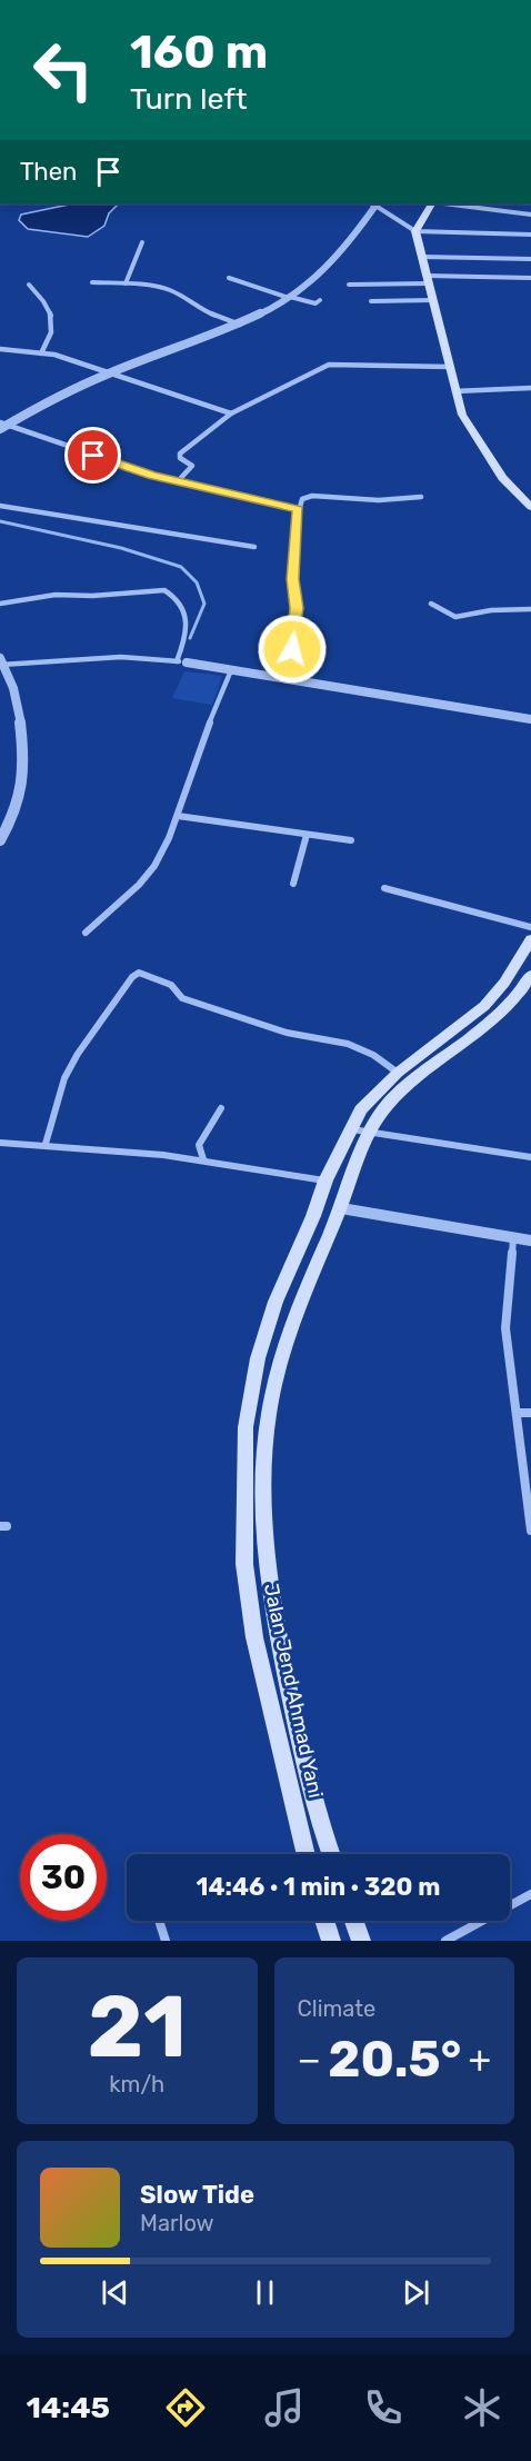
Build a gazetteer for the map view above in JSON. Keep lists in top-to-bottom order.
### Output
{
  "streets": {
    "main road": ["Jalan Jend Ahmad Yani"]
  },
  "page": {
    "turn": ["160 m", "Turn left"],
    "then": "Then",
    "limit": "30",
    "trip": "14:46 · 1 min · 320 m",
    "tile": [
      ["21", "km/h"],
      "Climate"
    ],
    "heat": ["−", "20.5°", "+"],
    "song": ["Slow Tide", "Marlow"],
    "tabs": "14:45"
  }
}
